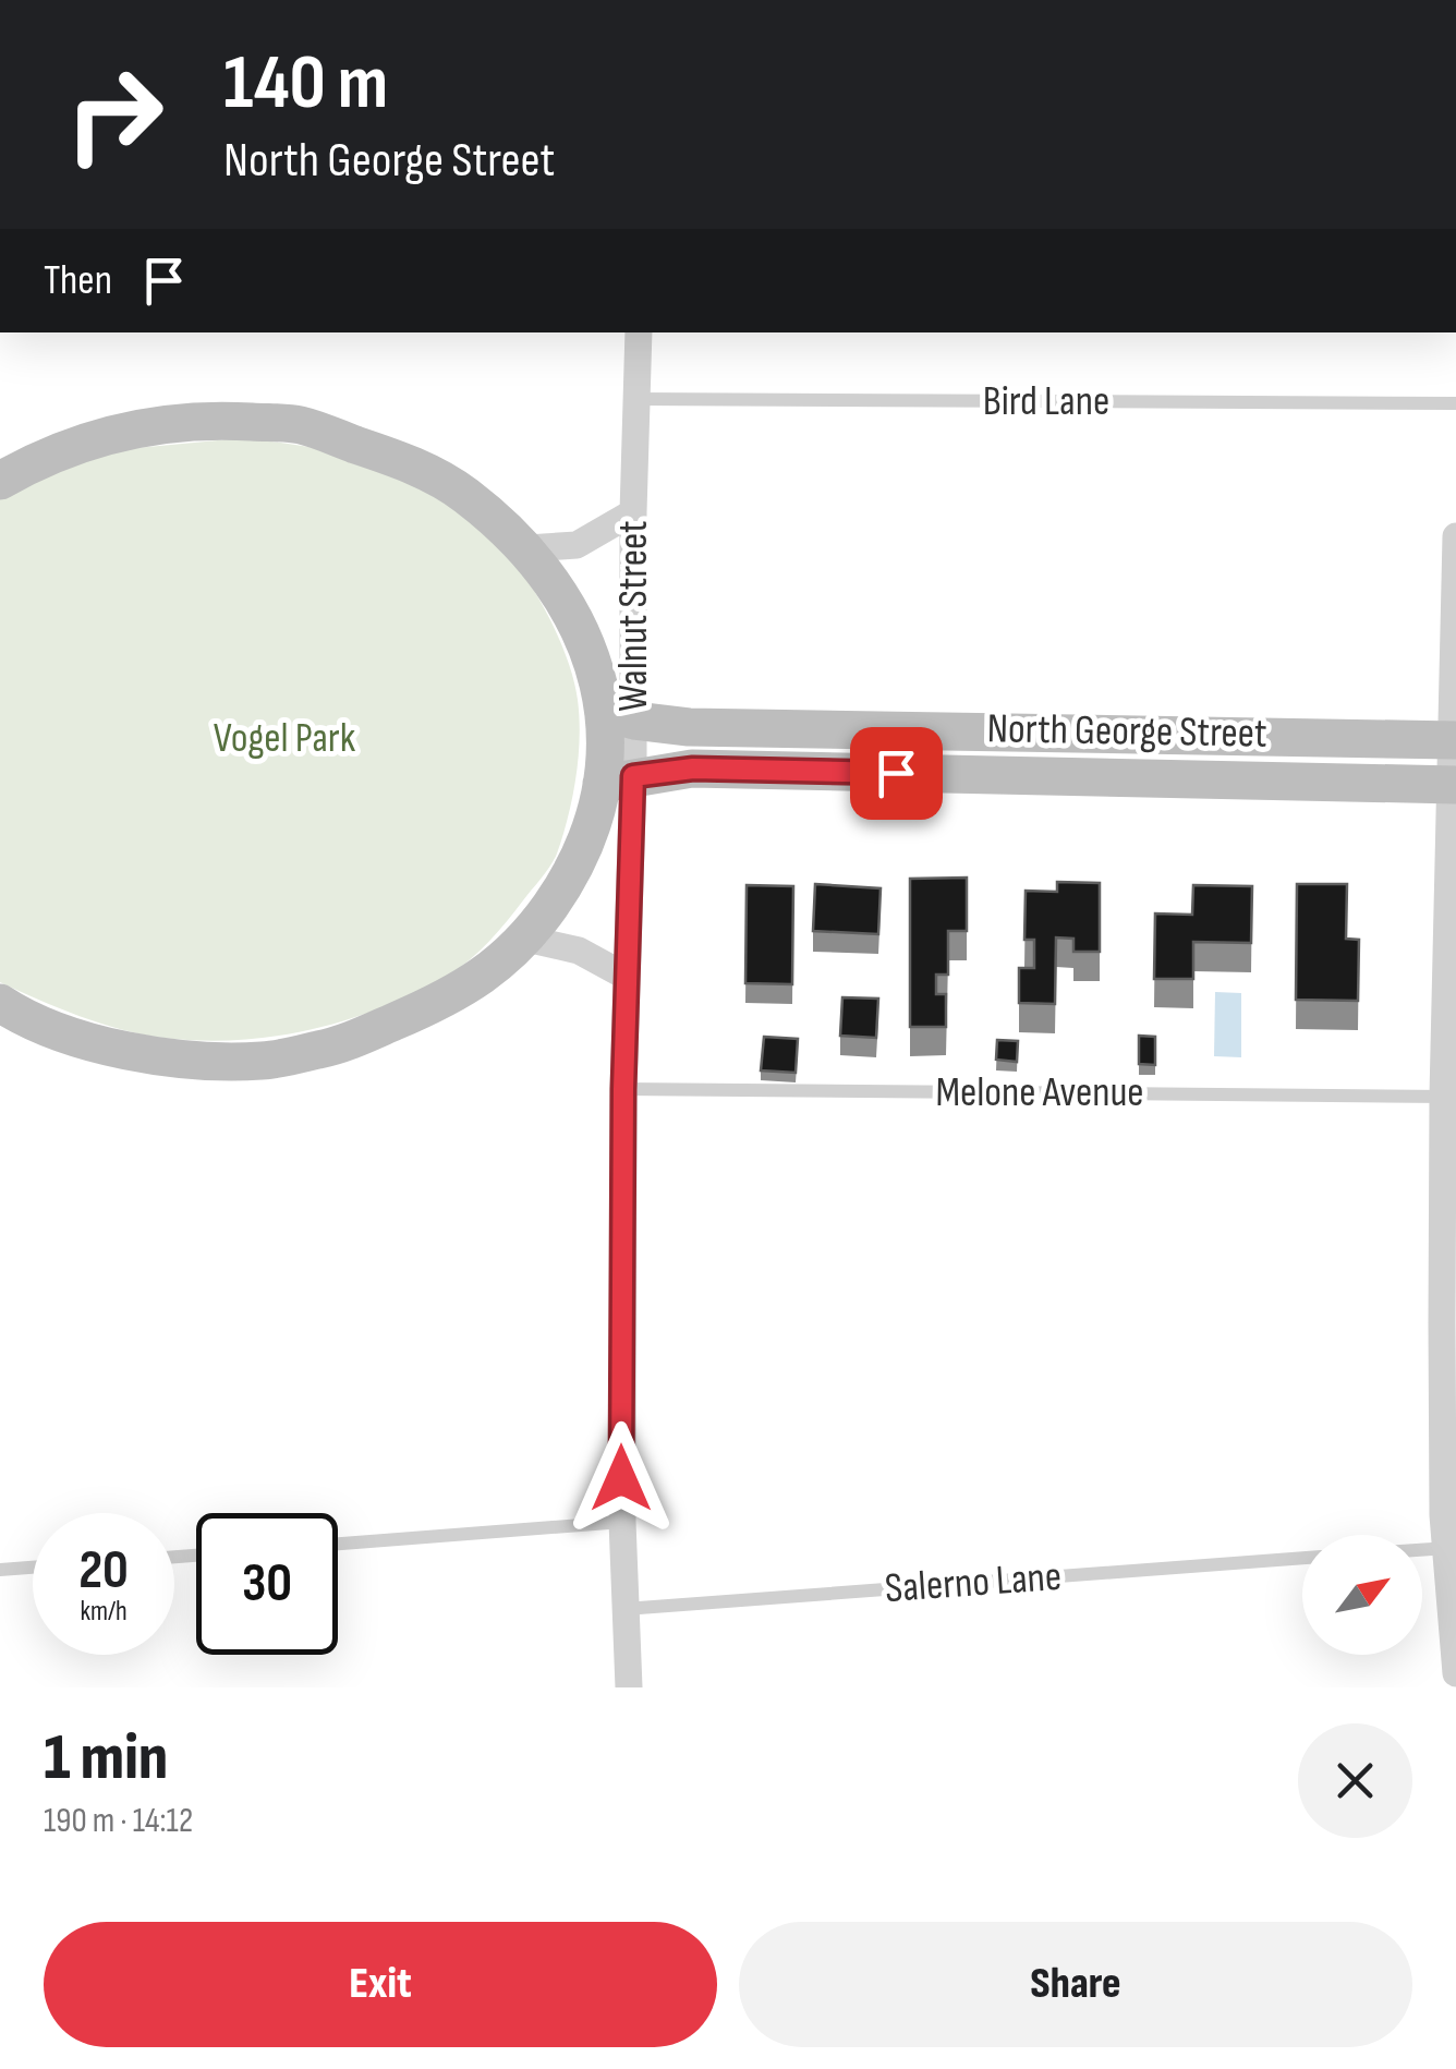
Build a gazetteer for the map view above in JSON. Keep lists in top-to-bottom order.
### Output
{
  "streets": {
    "street": ["Walnut Street", "North George Street"],
    "lane": ["Bird Lane", "Melone Avenue", "Salerno Lane"]
  },
  "crossings": [
    ["Bird Lane", "Walnut Street"],
    ["Walnut Street", "North George Street"]
  ],
  "parks": ["Vogel Park"],
  "north": "top right",
  "page": {
    "turn": ["140 m", "North George Street"],
    "then": "Then",
    "speed": "20 km/h",
    "limit": "30",
    "heading": ["1 min", "190 m · 14:12"],
    "buttons": ["Exit", "Share"]
  }
}
